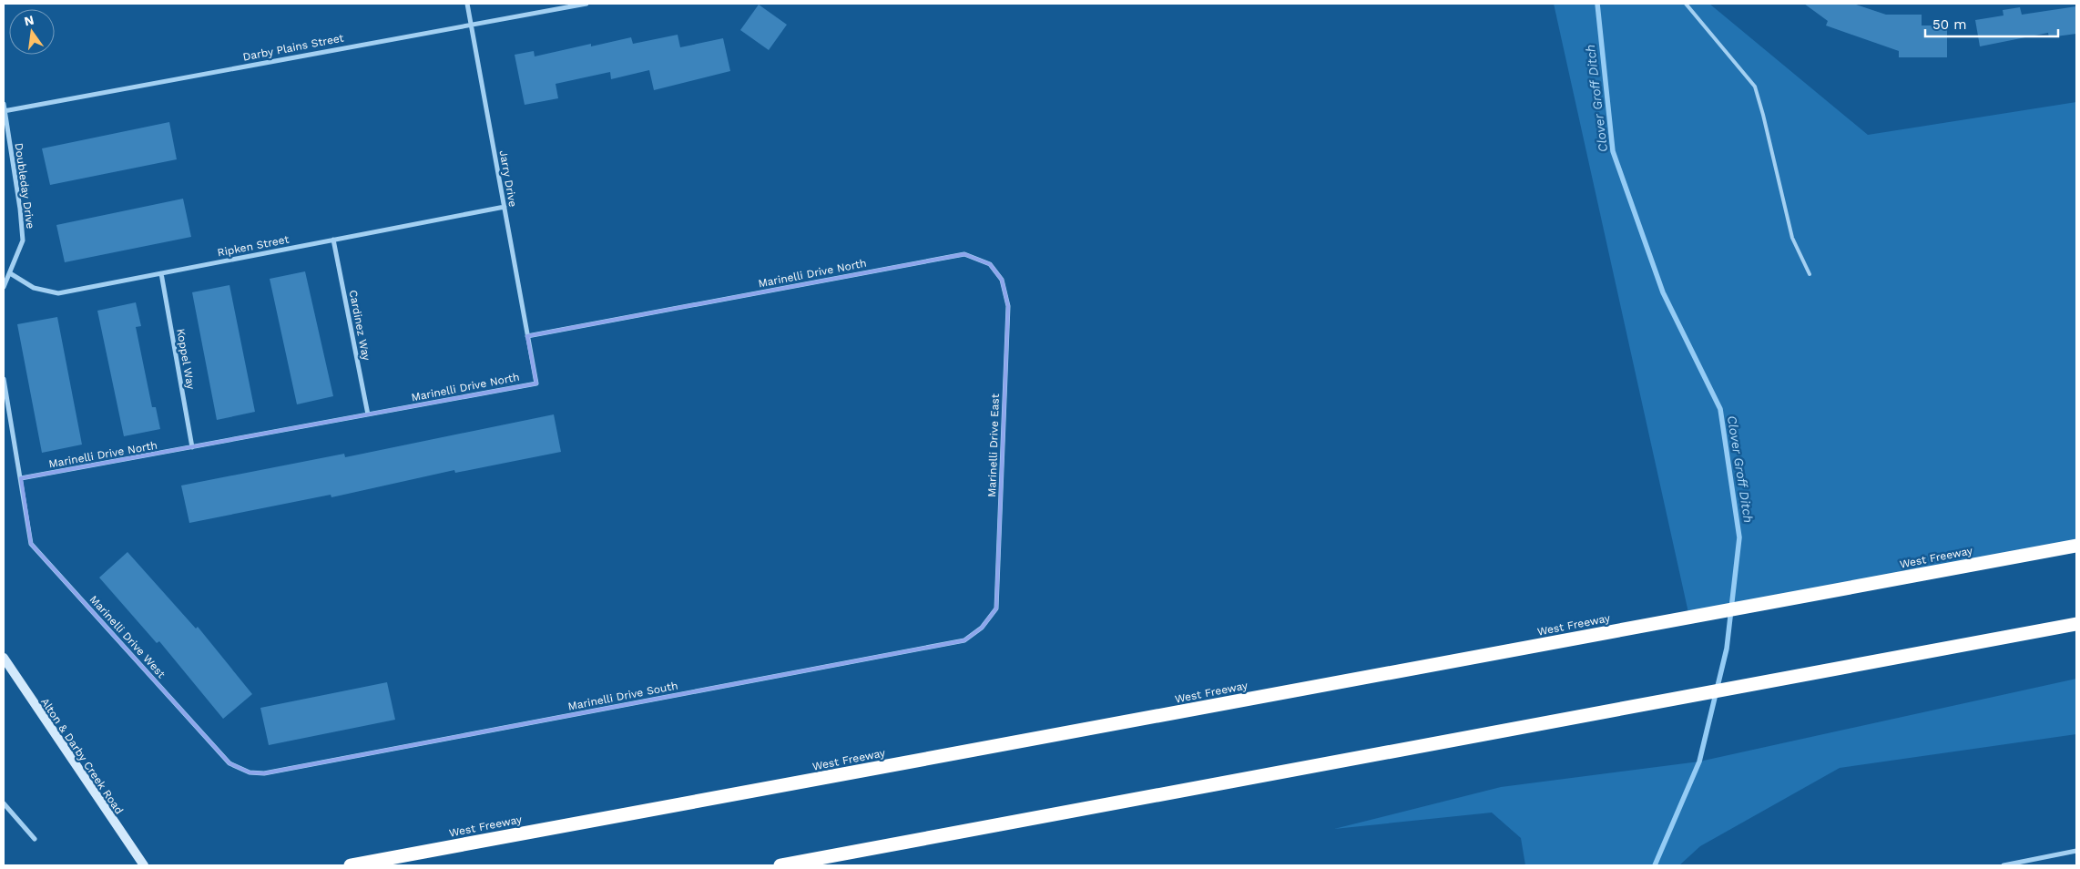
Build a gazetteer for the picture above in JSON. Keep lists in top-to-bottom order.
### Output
{
  "streets": {
    "highway": ["West Freeway"],
    "main road": ["Alton & Darby Creek Road"],
    "street": [
      "Darby Plains Street",
      "Jarry Drive",
      "Doubleday Drive",
      "Ripken Street",
      "Marinelli Drive North",
      "Cardinez Way",
      "Koppel Way",
      "Marinelli Drive East",
      "Marinelli Drive West",
      "Marinelli Drive South"
    ]
  },
  "crossings": [
    ["Darby Plains Street", "Jarry Drive"],
    ["Darby Plains Street", "Doubleday Drive"],
    ["Jarry Drive", "Ripken Street"],
    ["Jarry Drive", "Marinelli Drive North"],
    ["Doubleday Drive", "Ripken Street"],
    ["Ripken Street", "Cardinez Way"],
    ["Ripken Street", "Koppel Way"],
    ["Marinelli Drive North", "Cardinez Way"],
    ["Marinelli Drive North", "Koppel Way"],
    ["Marinelli Drive North", "Marinelli Drive East"],
    ["Marinelli Drive North", "Marinelli Drive West"],
    ["Marinelli Drive East", "Marinelli Drive South"],
    ["Marinelli Drive West", "Marinelli Drive South"]
  ],
  "water": ["Clover Groff Ditch"],
  "scale_bar": "50 m",
  "north": "top"
}
